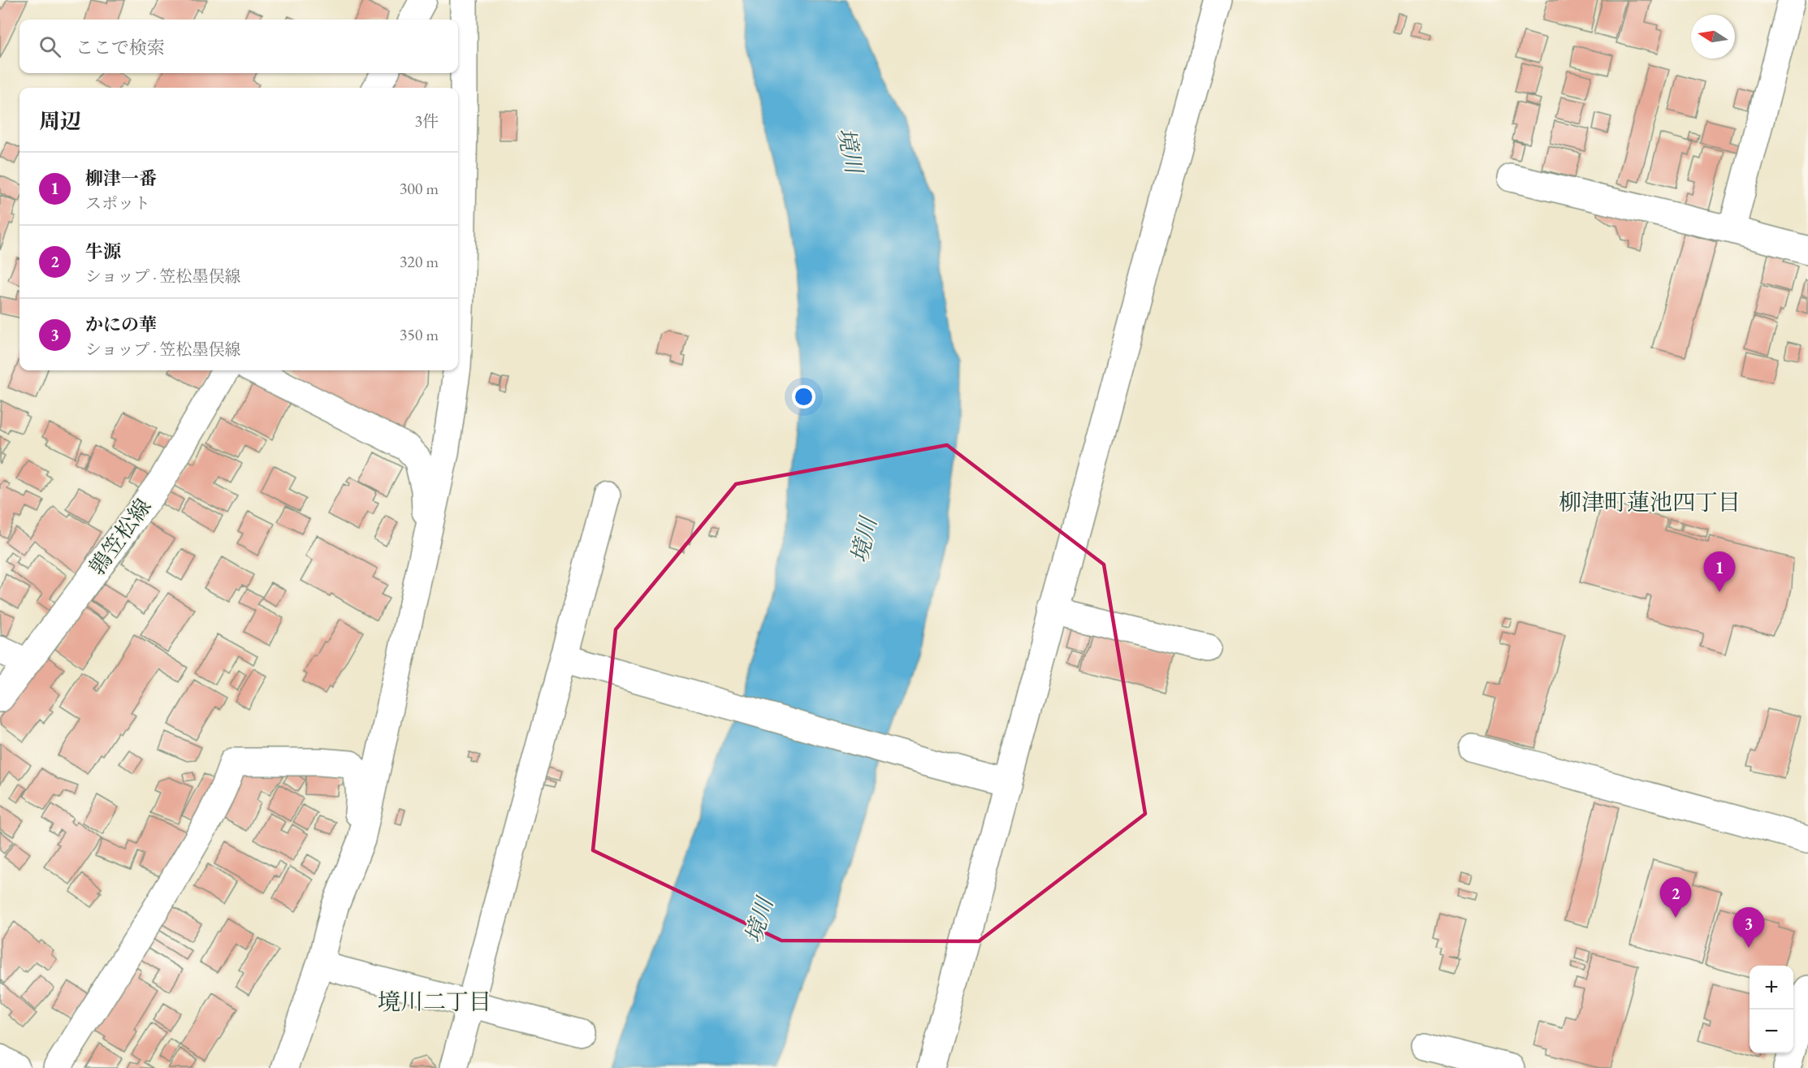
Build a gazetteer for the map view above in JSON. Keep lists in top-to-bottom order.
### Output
{
  "streets": {
    "street": ["鶉笠松線"]
  },
  "districts": ["柳津町蓮池四丁目", "境川二丁目"],
  "water": ["境川"],
  "north": "left",
  "page": {
    "search": "ここで検索",
    "heading": ["周辺", "3件"],
    "list": [
      {
        "mark": "1",
        "name": "柳津一番",
        "note": "スポット",
        "value": "300 m"
      },
      {
        "mark": "2",
        "name": "牛源",
        "note": "ショップ · 笠松墨俣線",
        "value": "320 m"
      },
      {
        "mark": "3",
        "name": "かにの華",
        "note": "ショップ · 笠松墨俣線",
        "value": "350 m"
      }
    ],
    "pins": ["1", "2", "3"],
    "map_buttons": ["+", "−"]
  }
}
